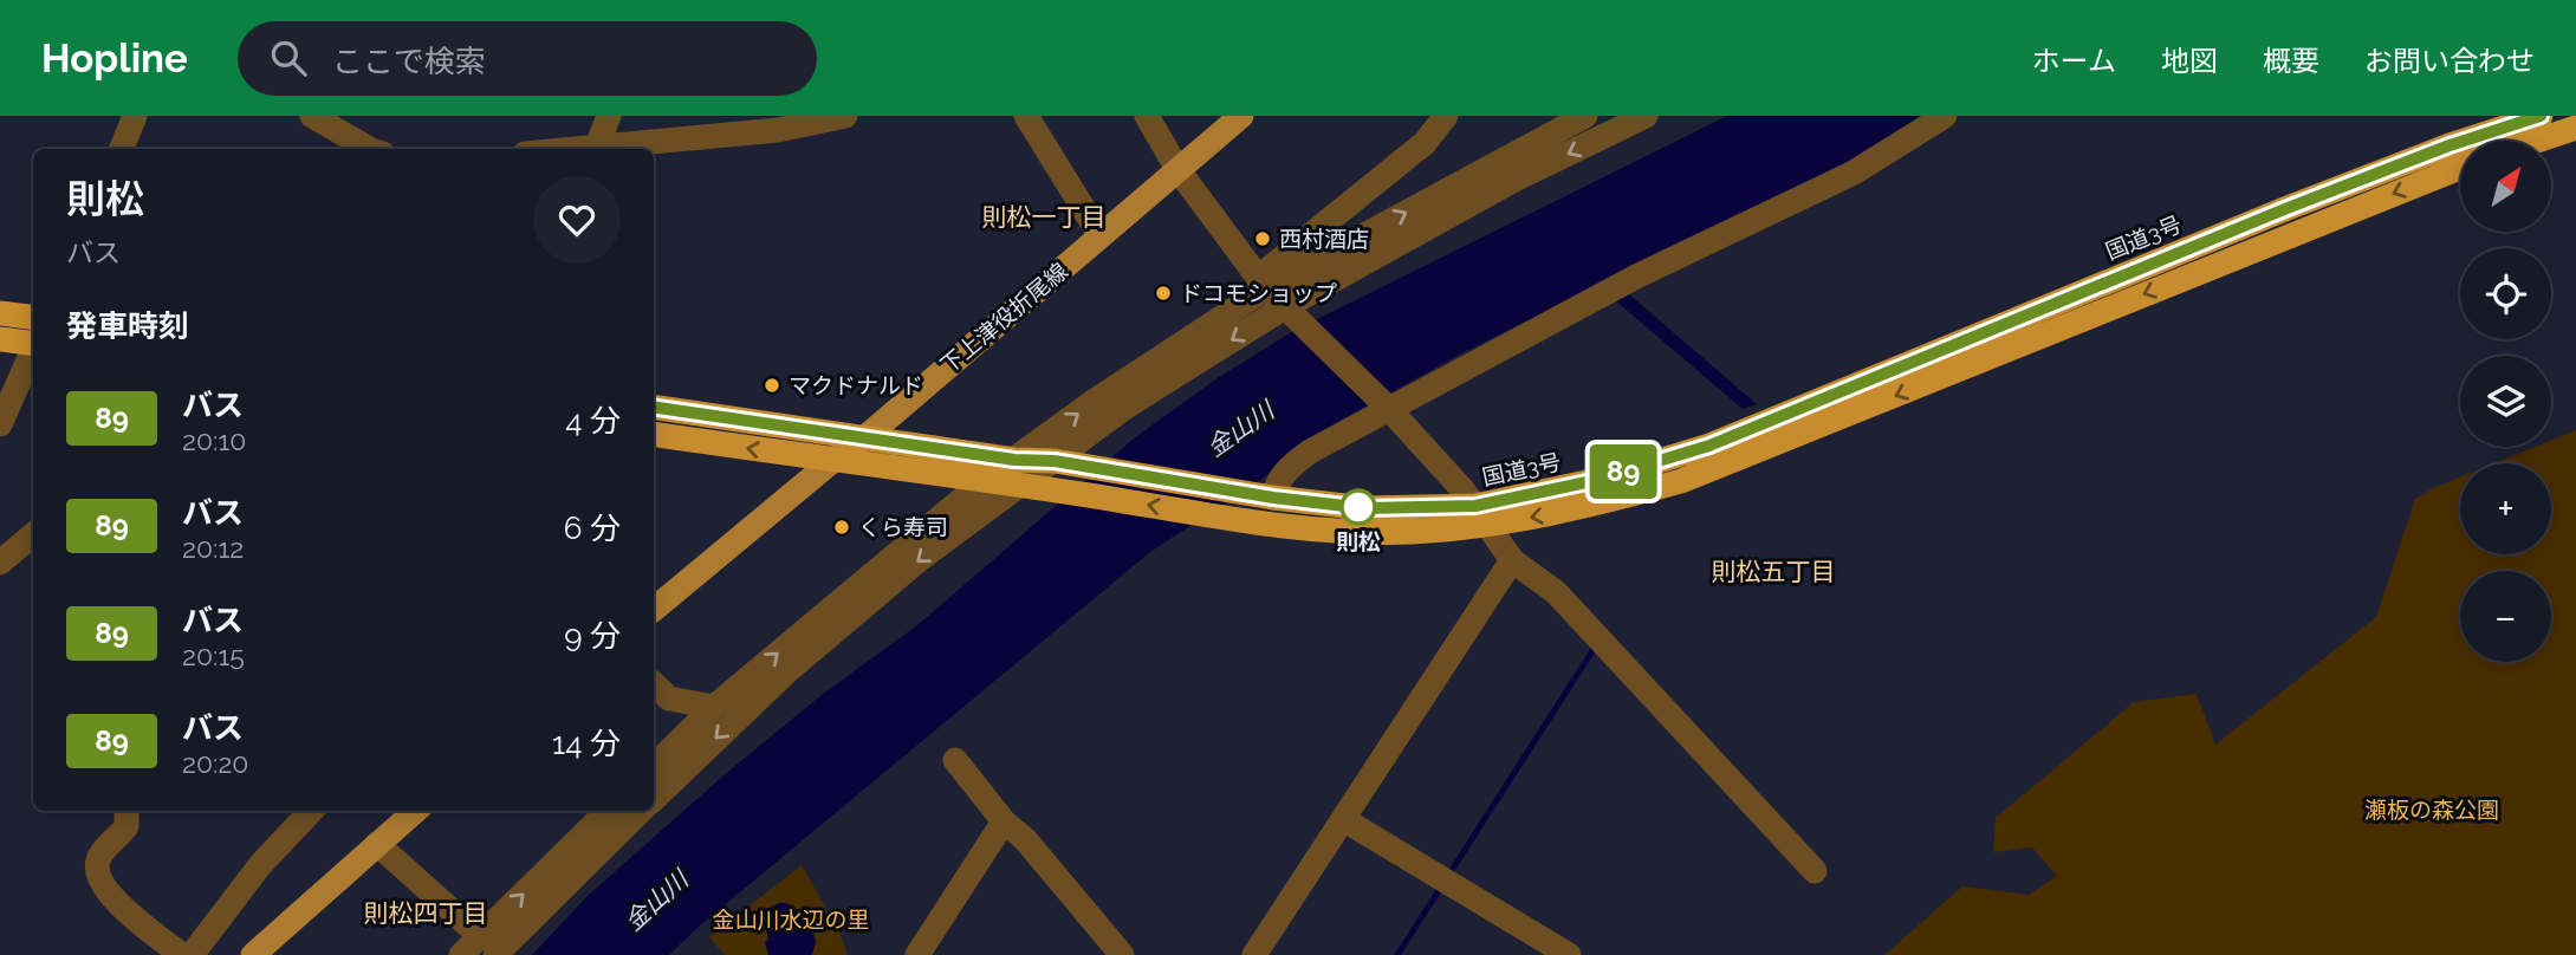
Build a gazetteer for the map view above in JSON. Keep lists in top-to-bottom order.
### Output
{
  "streets": {
    "highway": ["国道3号"],
    "main road": ["下上津役折尾線"]
  },
  "crossings": [
    ["国道3号", "下上津役折尾線"]
  ],
  "districts": ["則松一丁目", "則松五丁目", "則松四丁目"],
  "water": ["金山川"],
  "parks": ["瀬板の森公園", "金山川水辺の里"],
  "places": [
    "西村酒店",
    "ドコモショップ",
    "マクドナルド",
    "則松",
    "くら寿司"
  ],
  "lines": ["bus line 89"],
  "north": "top right",
  "page": {
    "header": "Hopline",
    "search": "ここで検索",
    "nav": [
      "ホーム",
      "地図",
      "概要",
      "お問い合わせ"
    ],
    "on_map": "89",
    "map_buttons": ["+", "−"],
    "heading": [
      ["則松", "バス"],
      "発車時刻"
    ],
    "list": [
      {
        "mark": "89",
        "name": "バス",
        "note": "20:10",
        "value": "4 分"
      },
      {
        "mark": "89",
        "name": "バス",
        "note": "20:12",
        "value": "6 分"
      },
      {
        "mark": "89",
        "name": "バス",
        "note": "20:15",
        "value": "9 分"
      },
      {
        "mark": "89",
        "name": "バス",
        "note": "20:20",
        "value": "14 分"
      }
    ]
  }
}
